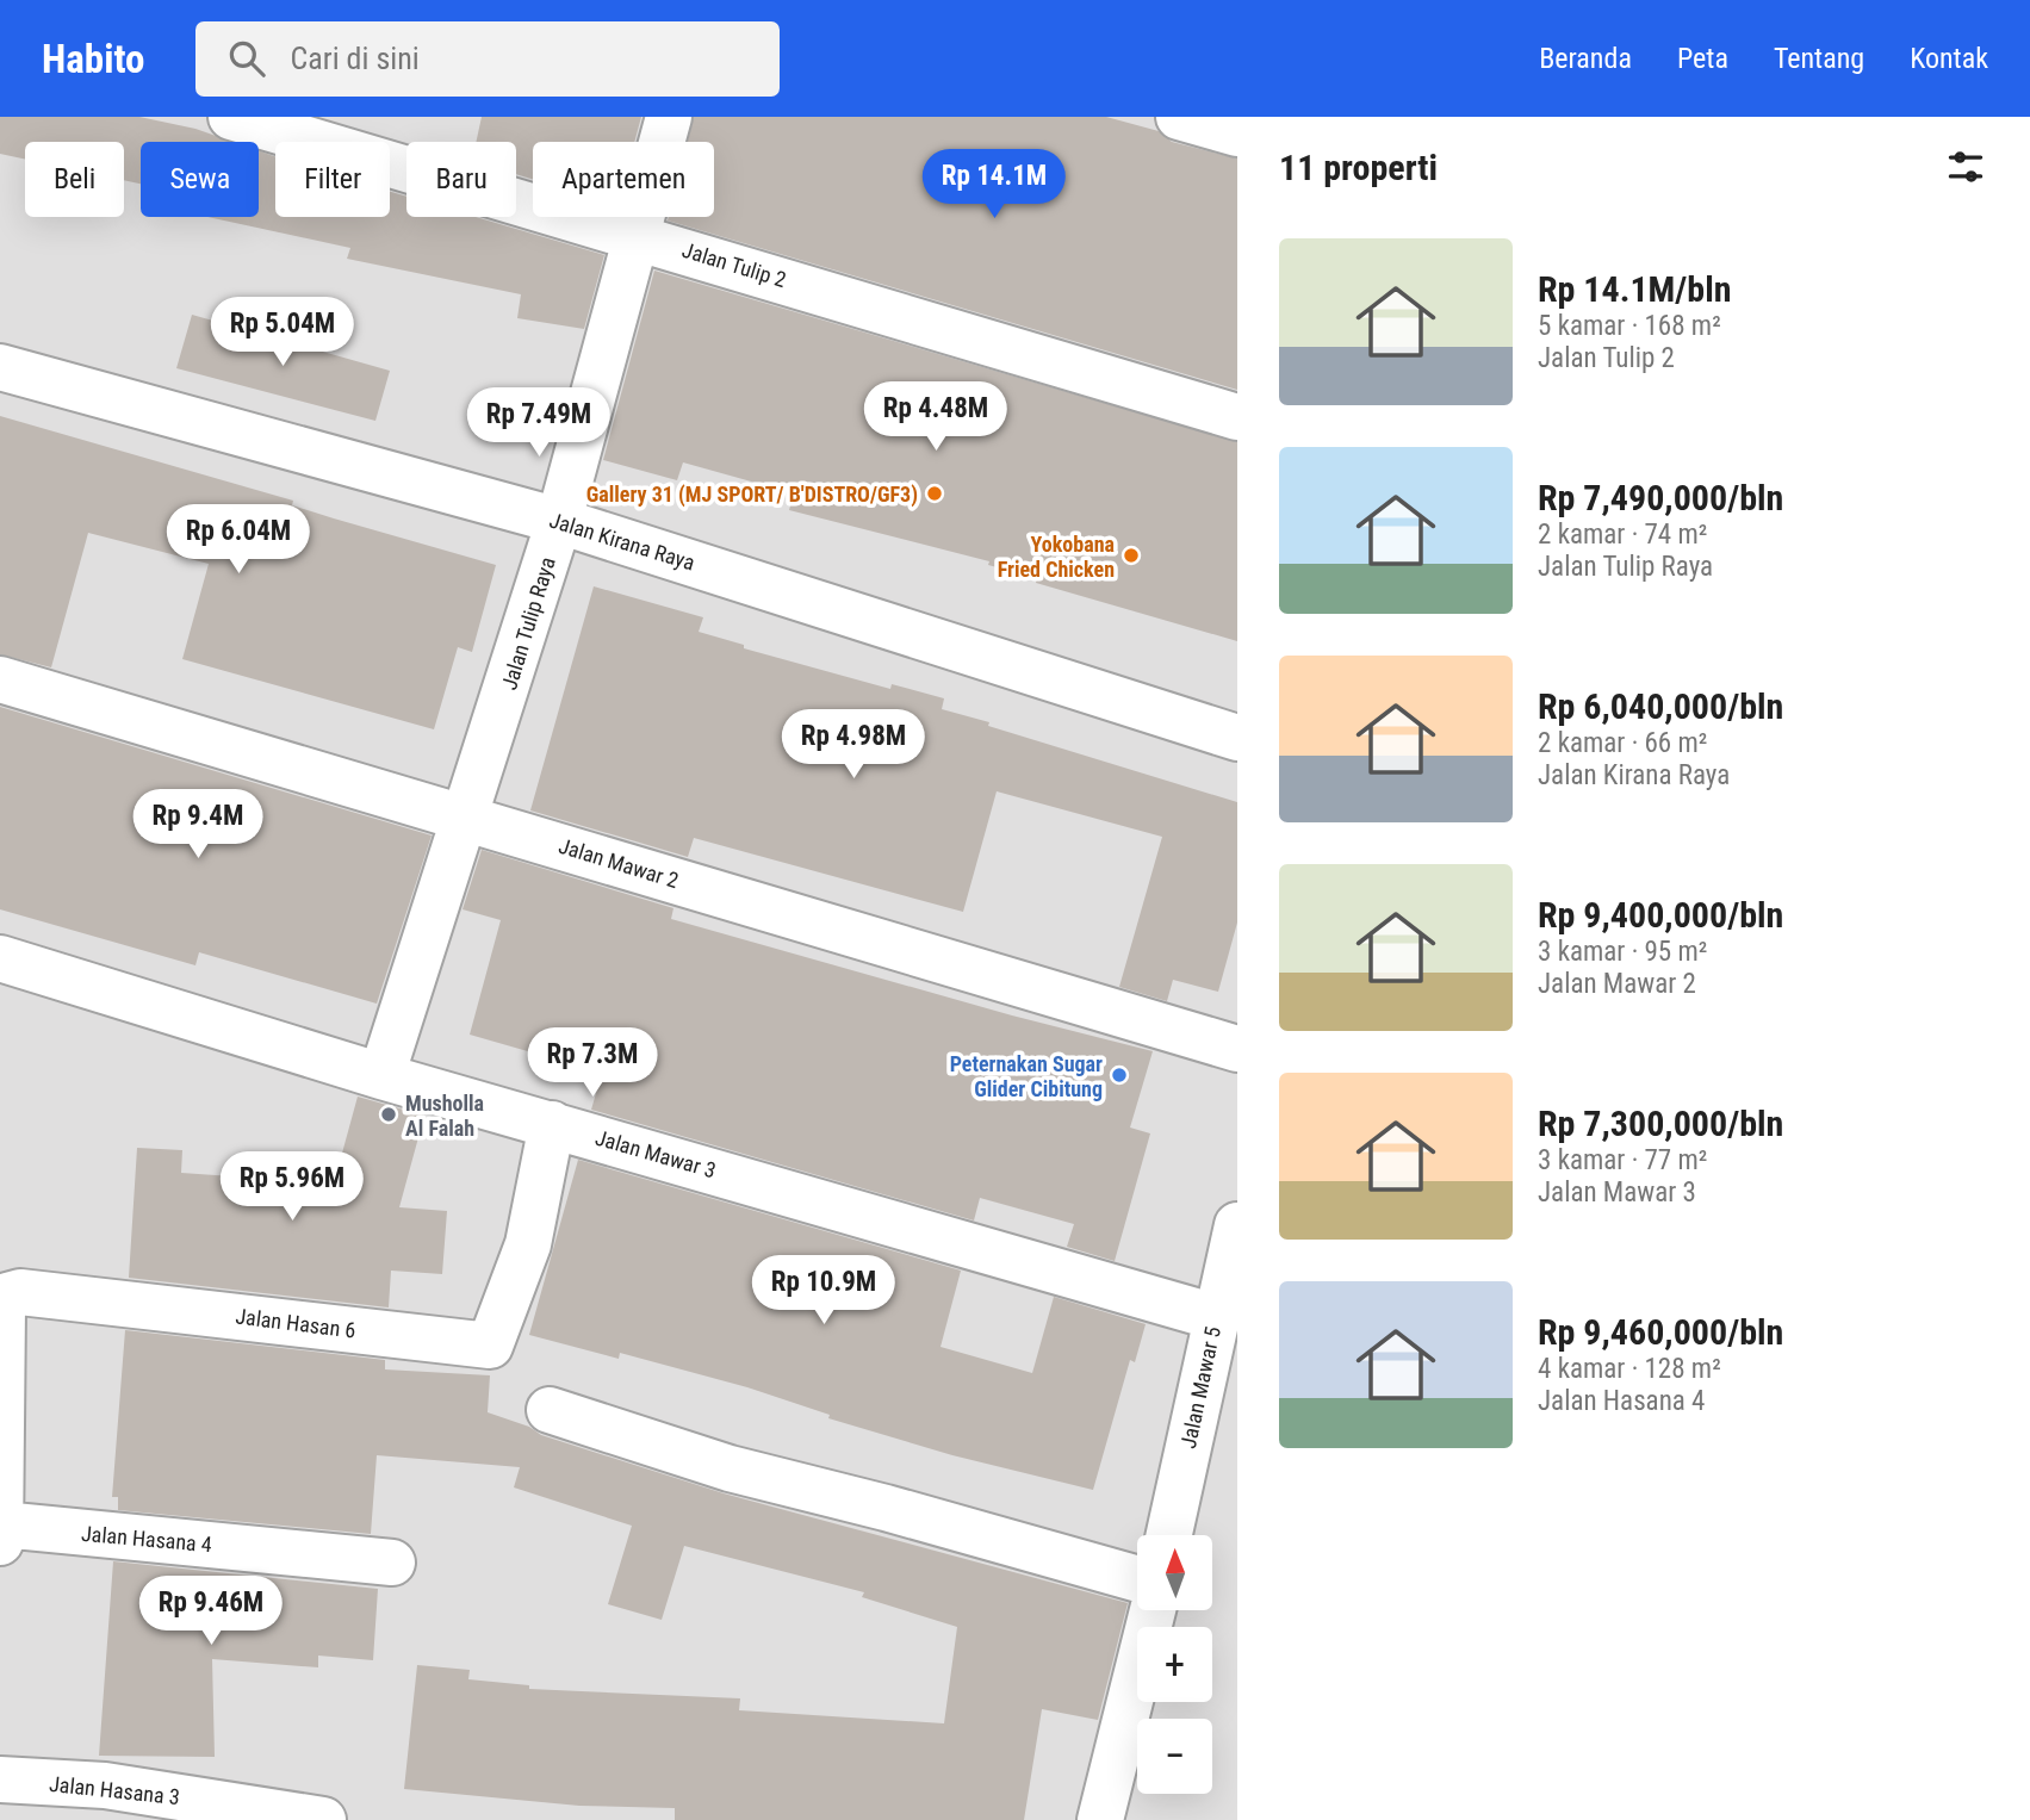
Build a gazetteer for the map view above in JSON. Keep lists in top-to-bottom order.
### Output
{
  "streets": {
    "street": [
      "Jalan Tulip 2",
      "Jalan Kirana Raya",
      "Jalan Tulip Raya",
      "Jalan Mawar 2",
      "Jalan Mawar 3",
      "Jalan Hasan 6",
      "Jalan Mawar 5",
      "Jalan Hasana 4",
      "Jalan Hasana 3"
    ]
  },
  "crossings": [
    ["Jalan Tulip 2", "Jalan Tulip Raya"],
    ["Jalan Kirana Raya", "Jalan Tulip Raya"],
    ["Jalan Tulip Raya", "Jalan Mawar 2"],
    ["Jalan Tulip Raya", "Jalan Mawar 3"],
    ["Jalan Mawar 3", "Jalan Hasan 6"],
    ["Jalan Mawar 3", "Jalan Mawar 5"]
  ],
  "places": [
    "Gallery 31 (MJ SPORT/ B'DISTRO/GF3)",
    "Yokobana Fried Chicken",
    "Peternakan Sugar Glider Cibitung",
    "Musholla Al Falah"
  ],
  "north": "top",
  "page": {
    "header": "Habito",
    "search": "Cari di sini",
    "nav": [
      "Beranda",
      "Peta",
      "Tentang",
      "Kontak"
    ],
    "heading": "11 properti",
    "chip": [
      "Beli",
      "Sewa",
      "Filter",
      "Baru",
      "Apartemen"
    ],
    "price": [
      "Rp 14.1M",
      "Rp 5.04M",
      "Rp 4.48M",
      "Rp 7.49M",
      "Rp 6.04M",
      "Rp 4.98M",
      "Rp 9.4M",
      "Rp 7.3M",
      "Rp 5.96M",
      "Rp 10.9M",
      "Rp 9.46M"
    ],
    "list": [
      {
        "name": "Rp 14.1M/bln",
        "note": "5 kamar · 168 m² · Jalan Tulip 2"
      },
      {
        "name": "Rp 7,490,000/bln",
        "note": "2 kamar · 74 m² · Jalan Tulip Raya"
      },
      {
        "name": "Rp 6,040,000/bln",
        "note": "2 kamar · 66 m² · Jalan Kirana Raya"
      },
      {
        "name": "Rp 9,400,000/bln",
        "note": "3 kamar · 95 m² · Jalan Mawar 2"
      },
      {
        "name": "Rp 7,300,000/bln",
        "note": "3 kamar · 77 m² · Jalan Mawar 3"
      },
      {
        "name": "Rp 9,460,000/bln",
        "note": "4 kamar · 128 m² · Jalan Hasana 4"
      }
    ],
    "map_buttons": ["+", "−"]
  }
}
